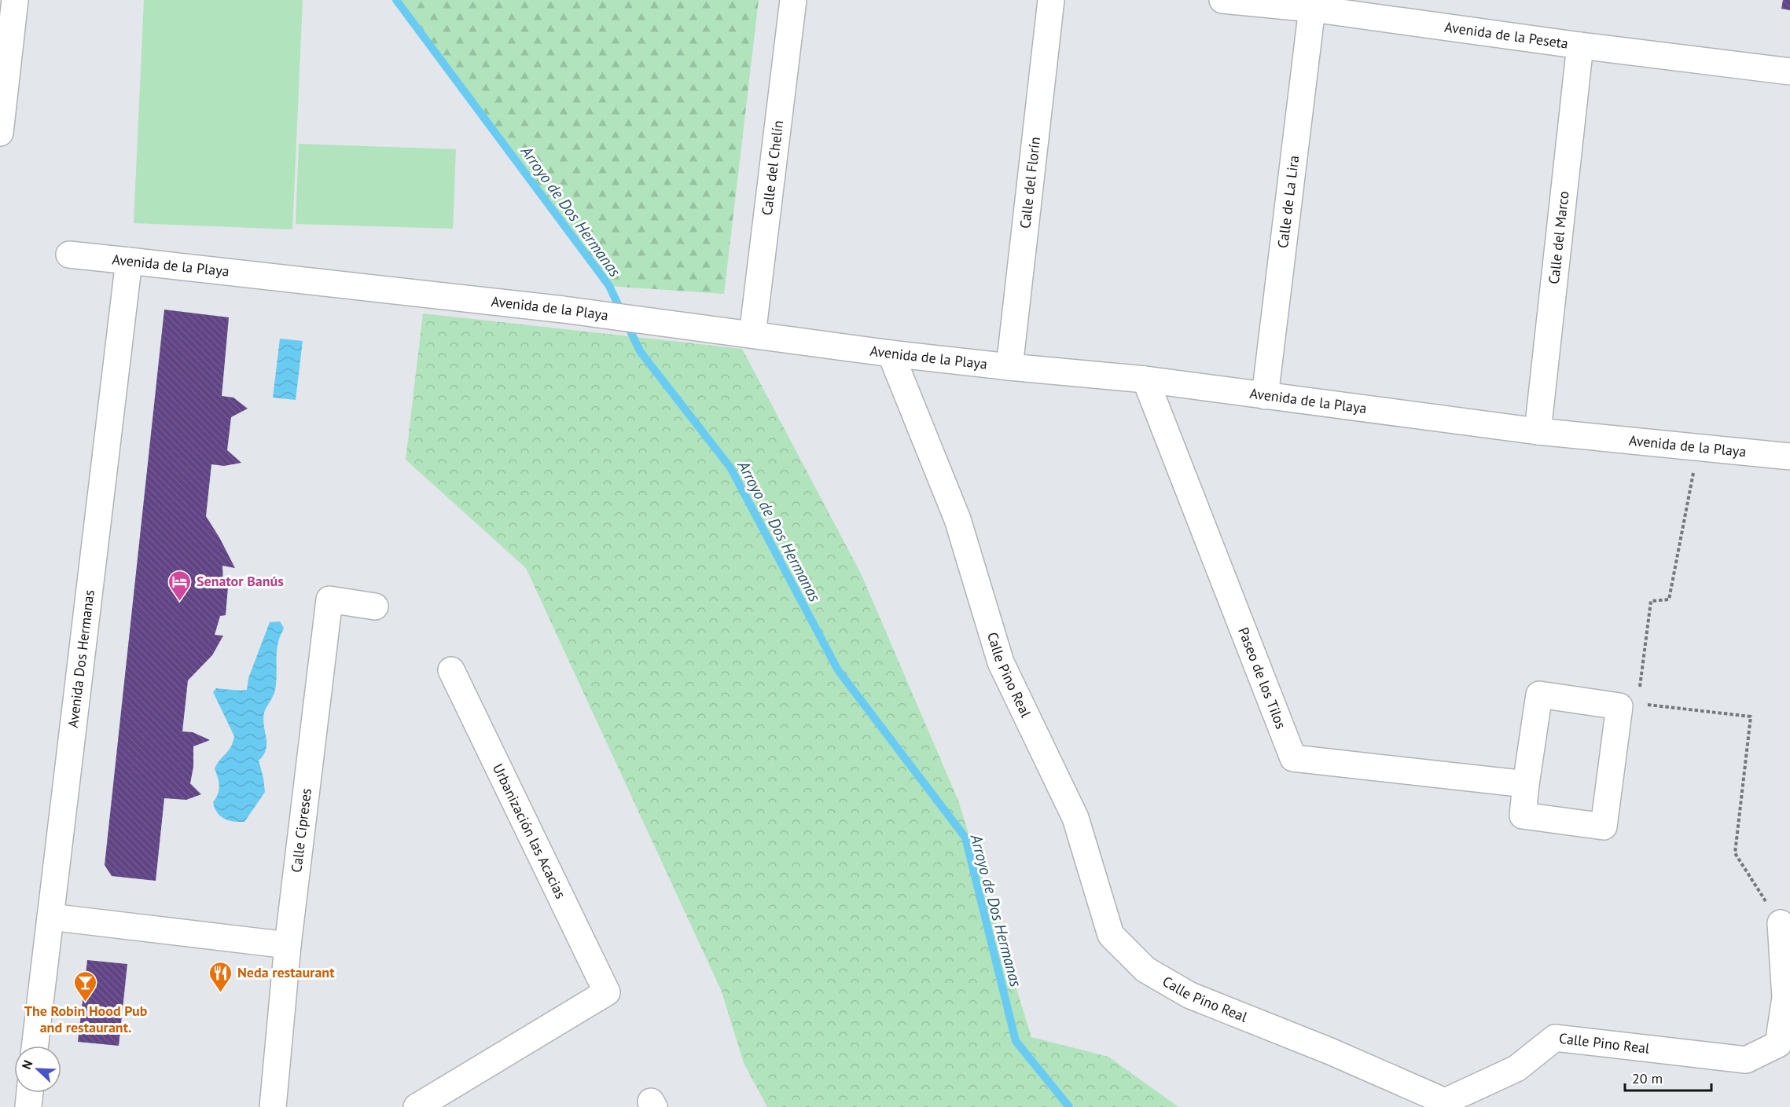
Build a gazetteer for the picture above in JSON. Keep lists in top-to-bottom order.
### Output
{
  "streets": {
    "main road": [
      "Avenida de la Peseta",
      "Calle del Chelín",
      "Calle del Florín",
      "Calle de La Lira",
      "Calle del Marco",
      "Avenida de la Playa",
      "Avenida Dos Hermanas",
      "Calle Pino Real",
      "Paseo de los Tilos",
      "Calle Cipreses",
      "Urbanización las Acacias"
    ]
  },
  "crossings": [
    ["Avenida de la Peseta", "Calle de La Lira"],
    ["Avenida de la Peseta", "Calle del Marco"],
    ["Calle del Chelín", "Avenida de la Playa"],
    ["Calle del Florín", "Avenida de la Playa"],
    ["Calle de La Lira", "Avenida de la Playa"],
    ["Calle del Marco", "Avenida de la Playa"],
    ["Avenida de la Playa", "Avenida Dos Hermanas"],
    ["Avenida de la Playa", "Calle Pino Real"],
    ["Avenida de la Playa", "Paseo de los Tilos"]
  ],
  "water": ["Arroyo de Dos Hermanas"],
  "places": {
    "hotel": ["Senator Banús"],
    "restaurant": ["Neda restaurant"],
    "bar": ["The Robin Hood Pub and restaurant."]
  },
  "scale_bar": "20 m",
  "north": "top left"
}
